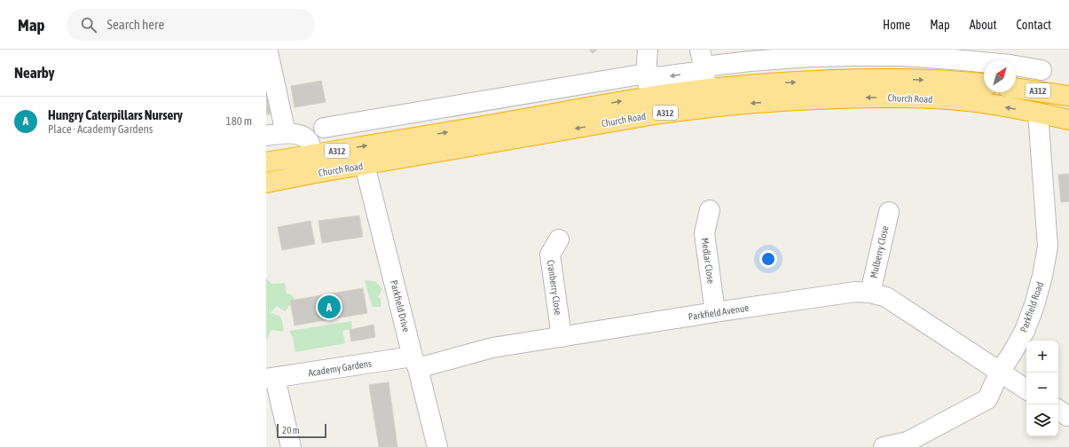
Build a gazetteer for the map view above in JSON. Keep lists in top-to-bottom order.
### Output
{
  "streets": {
    "highway": ["A312", "Church Road"],
    "street": [
      "Mulberry Close",
      "Medlar Close",
      "Cranberry Close",
      "Parkfield Drive",
      "Parkfield Road",
      "Parkfield Avenue",
      "Academy Gardens"
    ]
  },
  "crossings": [
    ["Church Road", "Parkfield Drive"],
    ["Church Road", "Parkfield Road"],
    ["Mulberry Close", "Parkfield Avenue"],
    ["Medlar Close", "Parkfield Avenue"],
    ["Cranberry Close", "Parkfield Avenue"],
    ["Parkfield Drive", "Parkfield Avenue"],
    ["Parkfield Drive", "Academy Gardens"],
    ["Parkfield Road", "Parkfield Avenue"],
    ["Parkfield Avenue", "Academy Gardens"]
  ],
  "scale_bar": "20 m",
  "north": "top right",
  "page": {
    "header": "Map",
    "search": "Search here",
    "nav": [
      "Home",
      "Map",
      "About",
      "Contact"
    ],
    "heading": "Nearby",
    "list": [
      {
        "mark": "A",
        "name": "Hungry Caterpillars Nursery",
        "note": "Place · Academy Gardens",
        "value": "180 m"
      }
    ],
    "pins": "A",
    "map_buttons": ["+", "−"],
    "scale": "20 m"
  }
}
